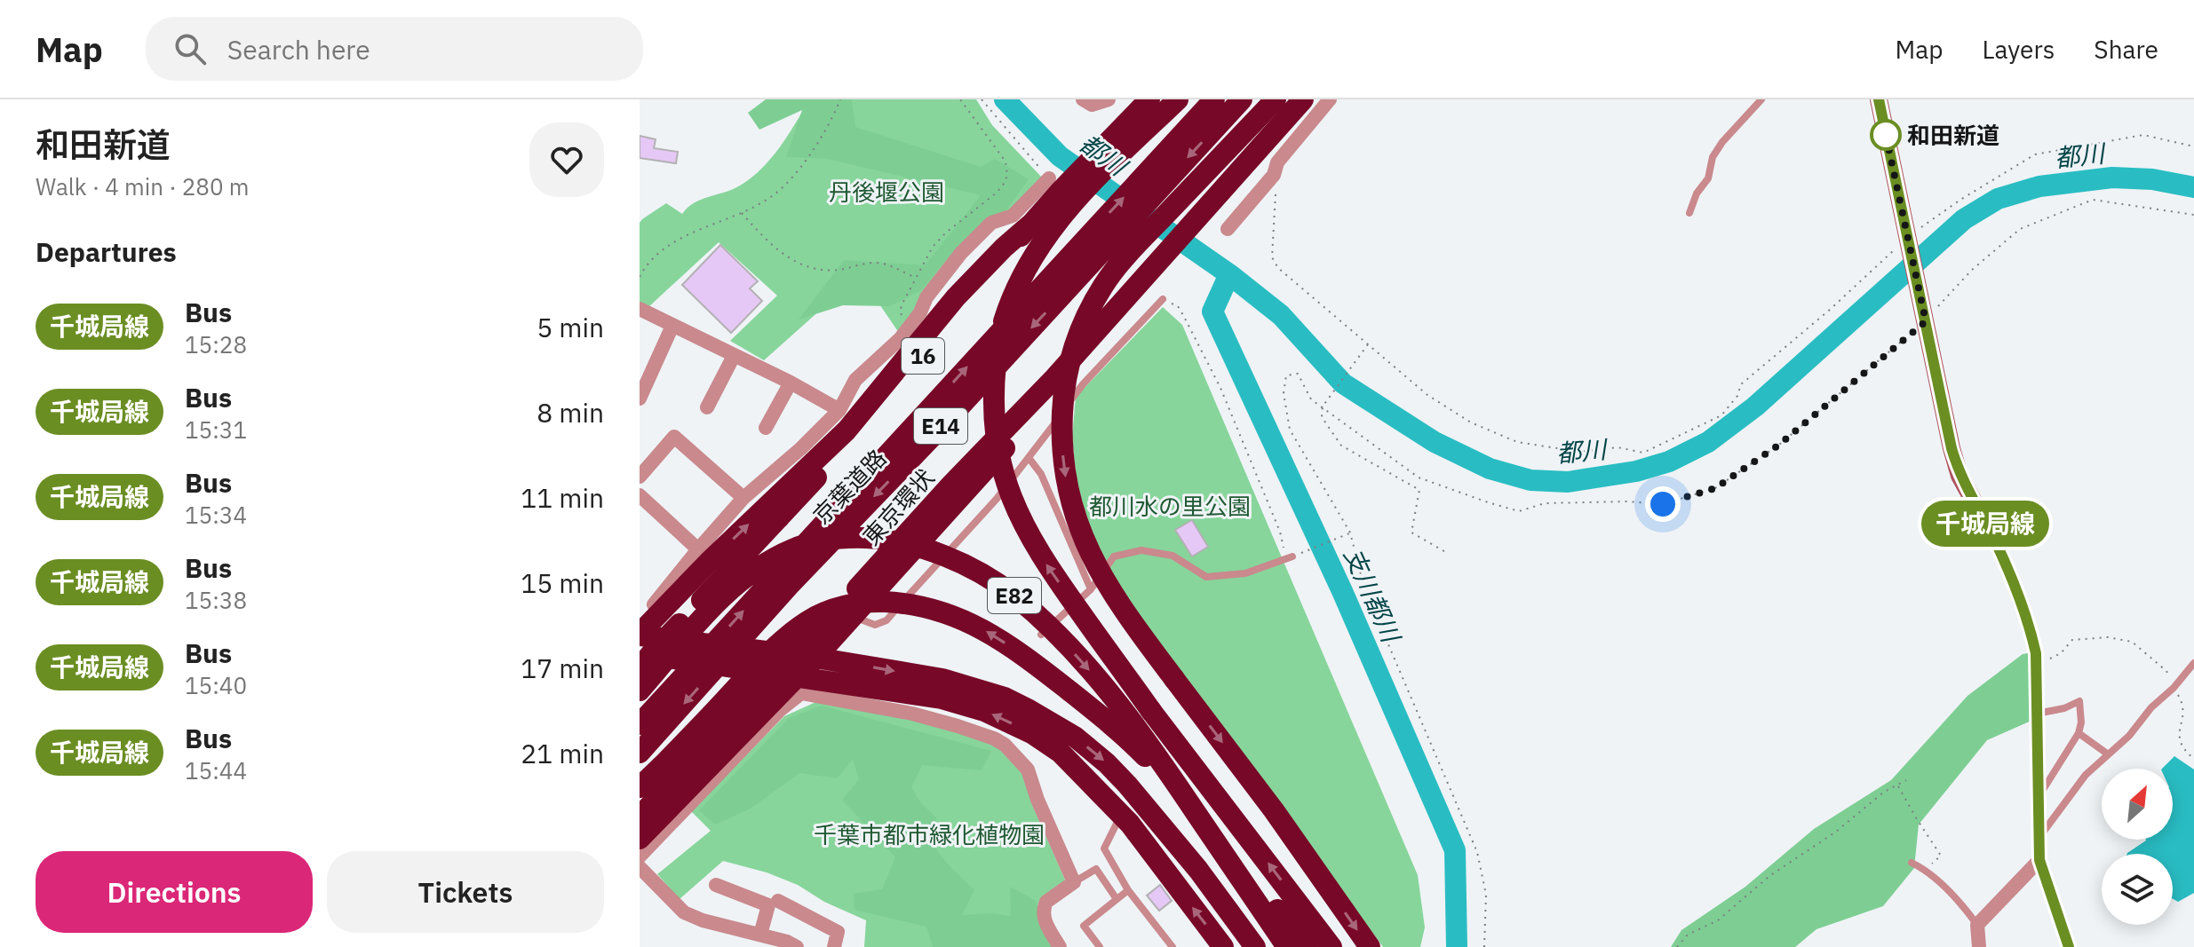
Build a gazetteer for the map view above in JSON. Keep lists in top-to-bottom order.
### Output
{
  "streets": {
    "highway": [
      "16",
      "E14",
      "京葉道路",
      "東京環状",
      "E82"
    ]
  },
  "water": ["都川", "支川都川"],
  "parks": ["丹後堰公園", "都川水の里公園", "千葉市都市緑化植物園"],
  "places": ["和田新道"],
  "lines": ["bus line 千城局線"],
  "north": "top right",
  "page": {
    "header": "Map",
    "search": "Search here",
    "nav": ["Map", "Layers", "Share"],
    "heading": [
      ["和田新道", "Walk · 4 min · 280 m"],
      "Departures"
    ],
    "on_map": "千城局線",
    "list": [
      {
        "mark": "千城局線",
        "name": "Bus",
        "note": "15:28",
        "value": "5 min"
      },
      {
        "mark": "千城局線",
        "name": "Bus",
        "note": "15:31",
        "value": "8 min"
      },
      {
        "mark": "千城局線",
        "name": "Bus",
        "note": "15:34",
        "value": "11 min"
      },
      {
        "mark": "千城局線",
        "name": "Bus",
        "note": "15:38",
        "value": "15 min"
      },
      {
        "mark": "千城局線",
        "name": "Bus",
        "note": "15:40",
        "value": "17 min"
      },
      {
        "mark": "千城局線",
        "name": "Bus",
        "note": "15:44",
        "value": "21 min"
      }
    ],
    "buttons": ["Directions", "Tickets"]
  }
}
